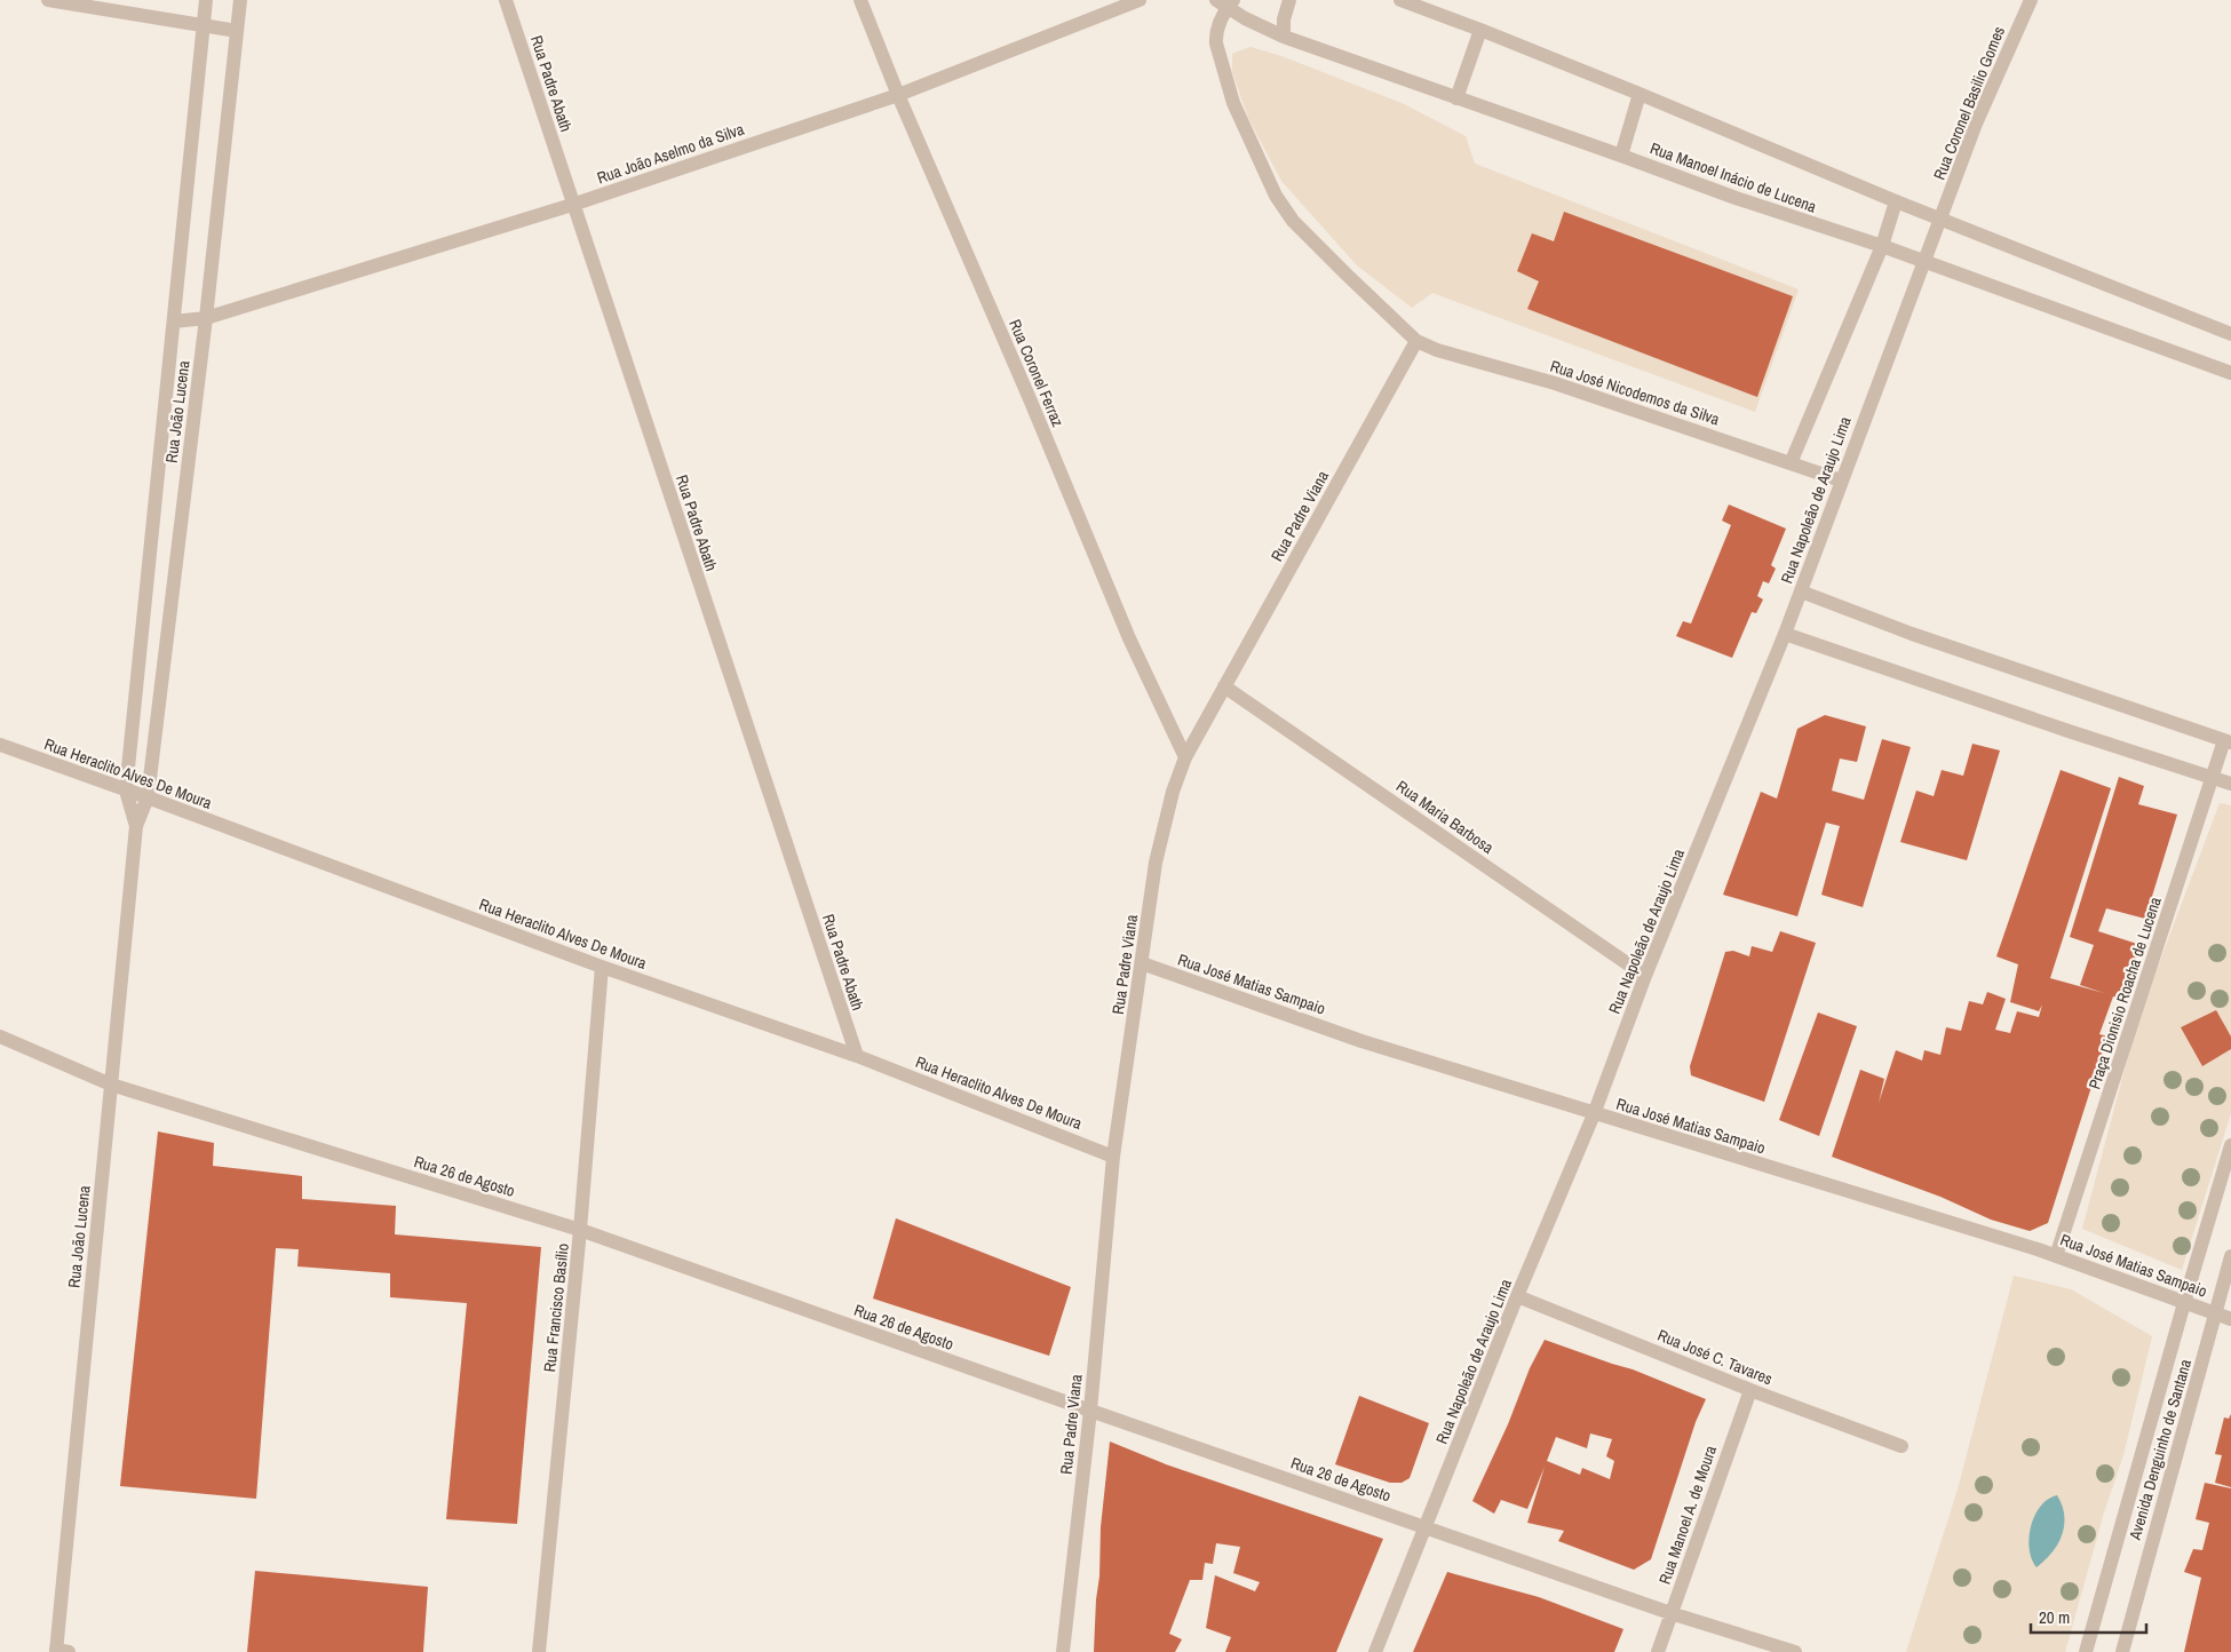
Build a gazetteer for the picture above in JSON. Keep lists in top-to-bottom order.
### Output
{
  "streets": {
    "street": [
      "Rua Padre Abath",
      "Rua Coronel Basilio Gomes",
      "Rua João Aselmo da Silva",
      "Rua Manoel Inácio de Lucena",
      "Rua Coronel Ferraz",
      "Rua José Nicodemos da Silva",
      "Rua João Lucena",
      "Rua Napoleão de Araujo Lima",
      "Rua Padre Viana",
      "Rua Heraclito Alves De Moura",
      "Rua Maria Barbosa",
      "Rua José Matias Sampaio",
      "Praça Dionisio Roacha de Lucena",
      "Rua 26 de Agosto",
      "Rua Francisco Basílio",
      "Rua José C. Tavares",
      "Avenida Denguinho de Santana",
      "Rua Manoel A. de Moura"
    ]
  },
  "crossings": [
    ["Rua Padre Abath", "Rua João Aselmo da Silva"],
    ["Rua Padre Abath", "Rua Heraclito Alves De Moura"],
    ["Rua Coronel Basilio Gomes", "Rua Napoleão de Araujo Lima"],
    ["Rua João Aselmo da Silva", "Rua Coronel Ferraz"],
    ["Rua João Aselmo da Silva", "Rua João Lucena"],
    ["Rua Manoel Inácio de Lucena", "Rua Napoleão de Araujo Lima"],
    ["Rua Coronel Ferraz", "Rua Padre Viana"],
    ["Rua José Nicodemos da Silva", "Rua Napoleão de Araujo Lima"],
    ["Rua José Nicodemos da Silva", "Rua Padre Viana"],
    ["Rua João Lucena", "Rua Heraclito Alves De Moura"],
    ["Rua João Lucena", "Rua 26 de Agosto"],
    ["Rua Napoleão de Araujo Lima", "Rua Maria Barbosa"],
    ["Rua Napoleão de Araujo Lima", "Rua José Matias Sampaio"],
    ["Rua Napoleão de Araujo Lima", "Rua 26 de Agosto"],
    ["Rua Napoleão de Araujo Lima", "Rua José C. Tavares"],
    ["Rua Padre Viana", "Rua Heraclito Alves De Moura"],
    ["Rua Padre Viana", "Rua Maria Barbosa"],
    ["Rua Padre Viana", "Rua José Matias Sampaio"],
    ["Rua Padre Viana", "Rua 26 de Agosto"],
    ["Rua Heraclito Alves De Moura", "Rua Francisco Basílio"],
    ["Rua José Matias Sampaio", "Praça Dionisio Roacha de Lucena"],
    ["Rua José Matias Sampaio", "Avenida Denguinho de Santana"],
    ["Rua 26 de Agosto", "Rua Francisco Basílio"],
    ["Rua 26 de Agosto", "Rua Manoel A. de Moura"],
    ["Rua José C. Tavares", "Rua Manoel A. de Moura"]
  ],
  "scale_bar": "20 m"
}
